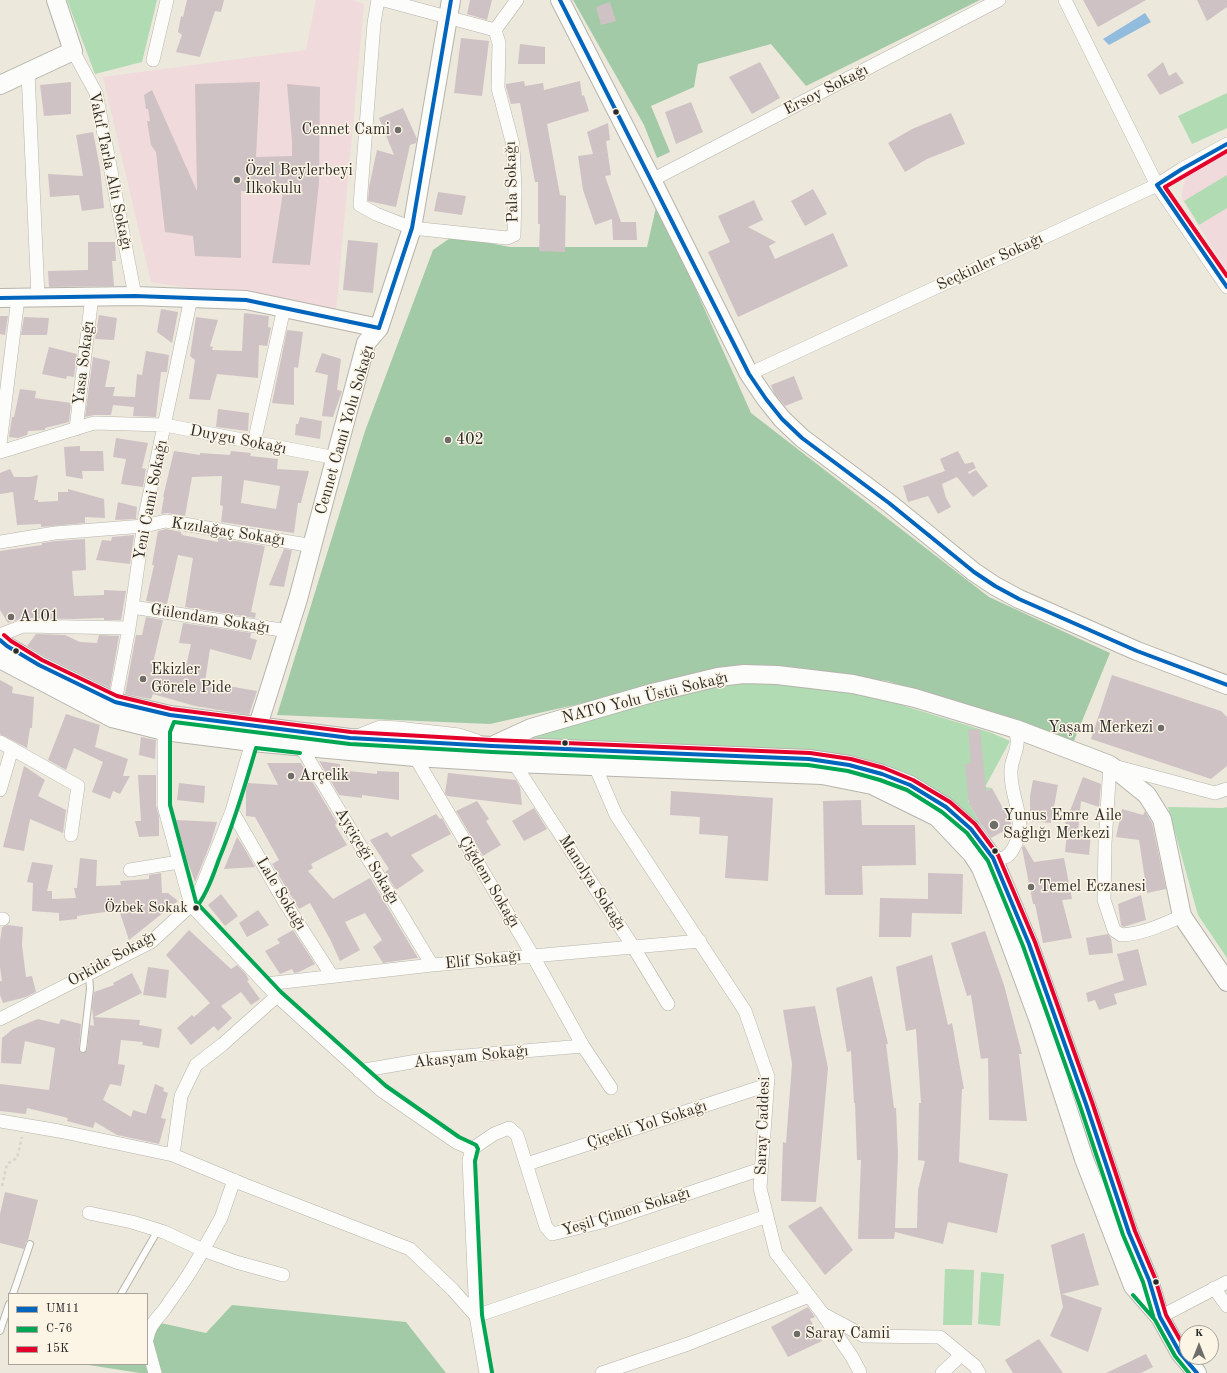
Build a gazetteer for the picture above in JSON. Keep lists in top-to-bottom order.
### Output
{
  "streets": {
    "street": [
      "Ersoy Sokağı",
      "Vakıf Tarla Altı Sokağı",
      "Pala Sokağı",
      "Seçkinler Sokağı",
      "Yasa Sokağı",
      "Cennet Cami Yolu Sokağı",
      "Duygu Sokağı",
      "Yeni Cami Sokağı",
      "Kızılağaç Sokağı",
      "Gülendam Sokağı",
      "NATO Yolu Üstü Sokağı",
      "Ayçiçeği Sokağı",
      "Çiğdem Sokağı",
      "Manolya Sokağı",
      "Lale Sokağı",
      "Orkide Sokağı",
      "Elif Sokağı",
      "Akasyam Sokağı",
      "Çiçekli Yol Sokağı",
      "Saray Caddesi",
      "Yeşil Çimen Sokağı"
    ]
  },
  "crossings": [
    ["Pala Sokağı", "Cennet Cami Yolu Sokağı"],
    ["Yasa Sokağı", "Duygu Sokağı"],
    ["Cennet Cami Yolu Sokağı", "Duygu Sokağı"],
    ["Cennet Cami Yolu Sokağı", "Kızılağaç Sokağı"],
    ["Cennet Cami Yolu Sokağı", "Gülendam Sokağı"],
    ["Cennet Cami Yolu Sokağı", "Orkide Sokağı"],
    ["Duygu Sokağı", "Yeni Cami Sokağı"],
    ["Yeni Cami Sokağı", "Kızılağaç Sokağı"],
    ["Yeni Cami Sokağı", "Gülendam Sokağı"],
    ["Ayçiçeği Sokağı", "Elif Sokağı"],
    ["Çiğdem Sokağı", "Elif Sokağı"],
    ["Çiğdem Sokağı", "Akasyam Sokağı"],
    ["Manolya Sokağı", "Elif Sokağı"],
    ["Lale Sokağı", "Orkide Sokağı"],
    ["Lale Sokağı", "Elif Sokağı"],
    ["Elif Sokağı", "Saray Caddesi"],
    ["Çiçekli Yol Sokağı", "Saray Caddesi"],
    ["Çiçekli Yol Sokağı", "Yeşil Çimen Sokağı"],
    ["Saray Caddesi", "Yeşil Çimen Sokağı"]
  ],
  "places": [
    "Cennet Cami",
    "Özel Beylerbeyi İlkokulu",
    "402",
    "A101",
    "Ekizler Görele Pide",
    "Yaşam Merkezi",
    "Arçelik",
    "Yunus Emre Aile Sağlığı Merkezi",
    "Temel Eczanesi",
    "Özbek Sokak",
    "Saray Camii"
  ],
  "lines": ["transit line UM11", "transit line 15K", "transit line C-76"],
  "legend": ["UM11", "C-76", "15K"],
  "north": "top"
}
